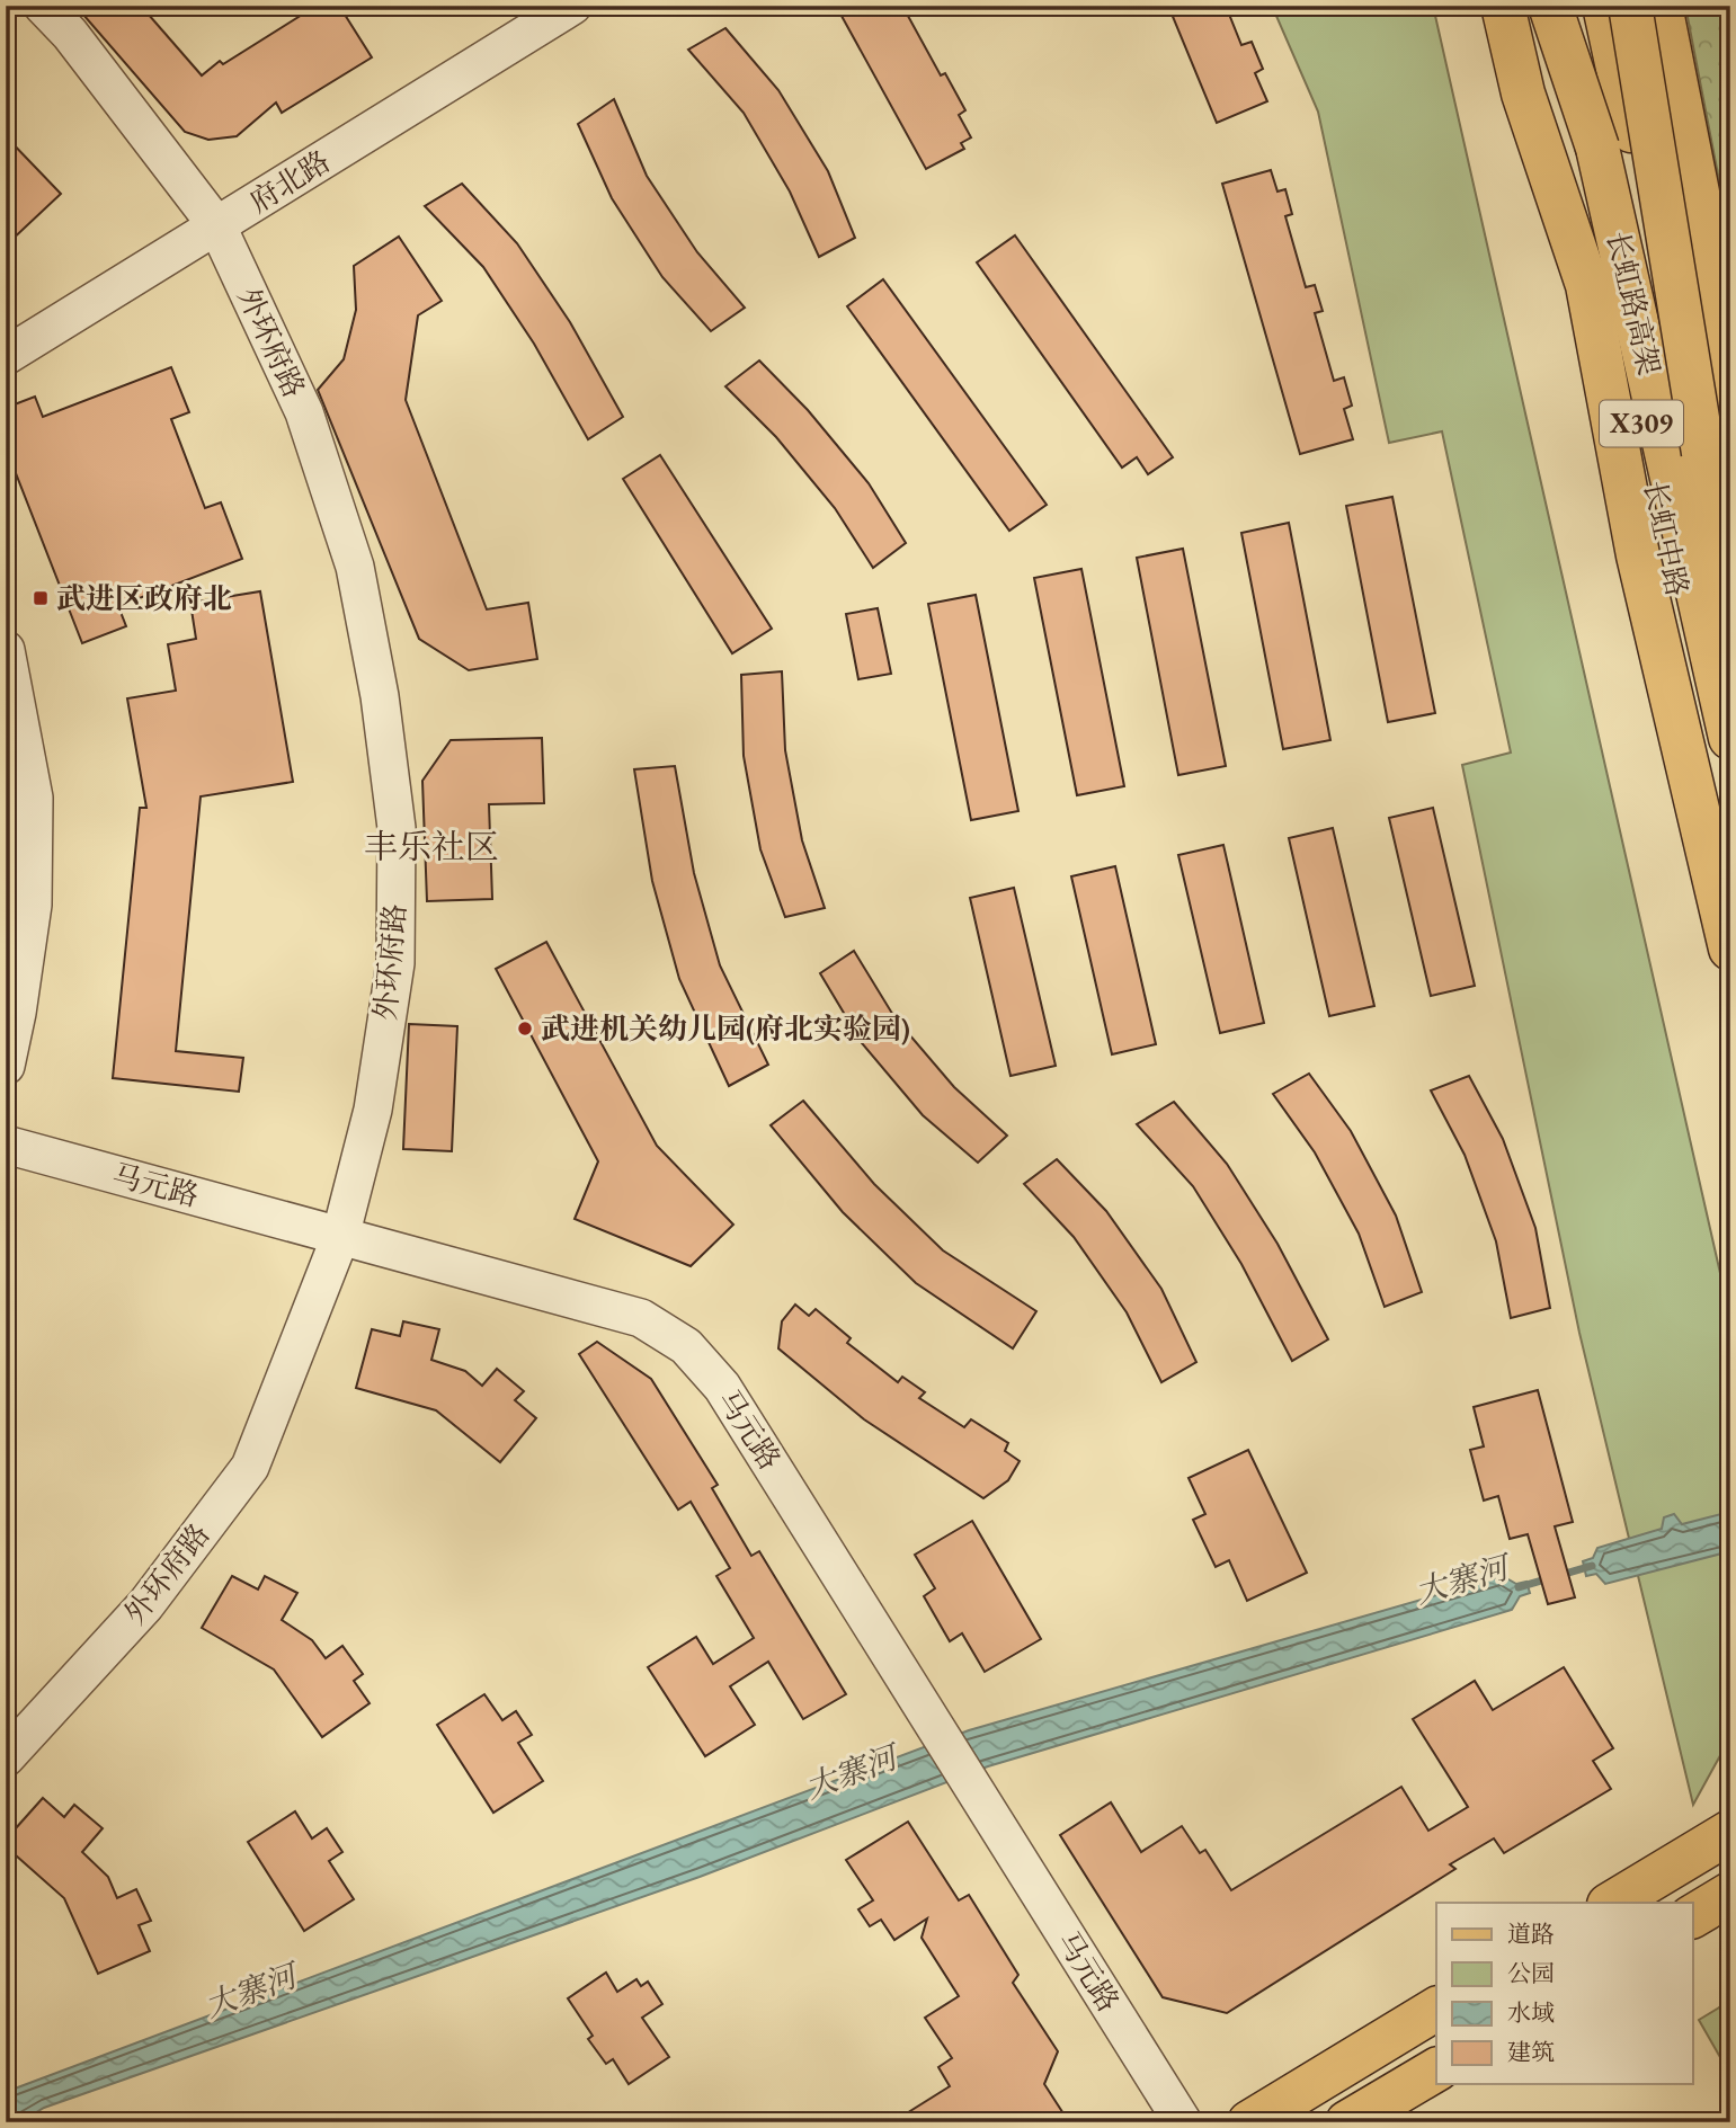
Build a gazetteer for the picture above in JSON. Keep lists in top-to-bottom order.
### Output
{
  "streets": {
    "main road": ["长虹路高架", "X309", "长虹中路"],
    "street": ["府北路", "外环府路", "马元路"]
  },
  "crossings": [
    ["府北路", "外环府路"],
    ["外环府路", "马元路"]
  ],
  "districts": ["丰乐社区"],
  "water": ["大寨河"],
  "places": {
    "transit": ["武进区政府北"],
    "other": ["武进机关幼儿园(府北实验园)"]
  },
  "legend": [
    "道路",
    "公园",
    "水域",
    "建筑"
  ]
}
